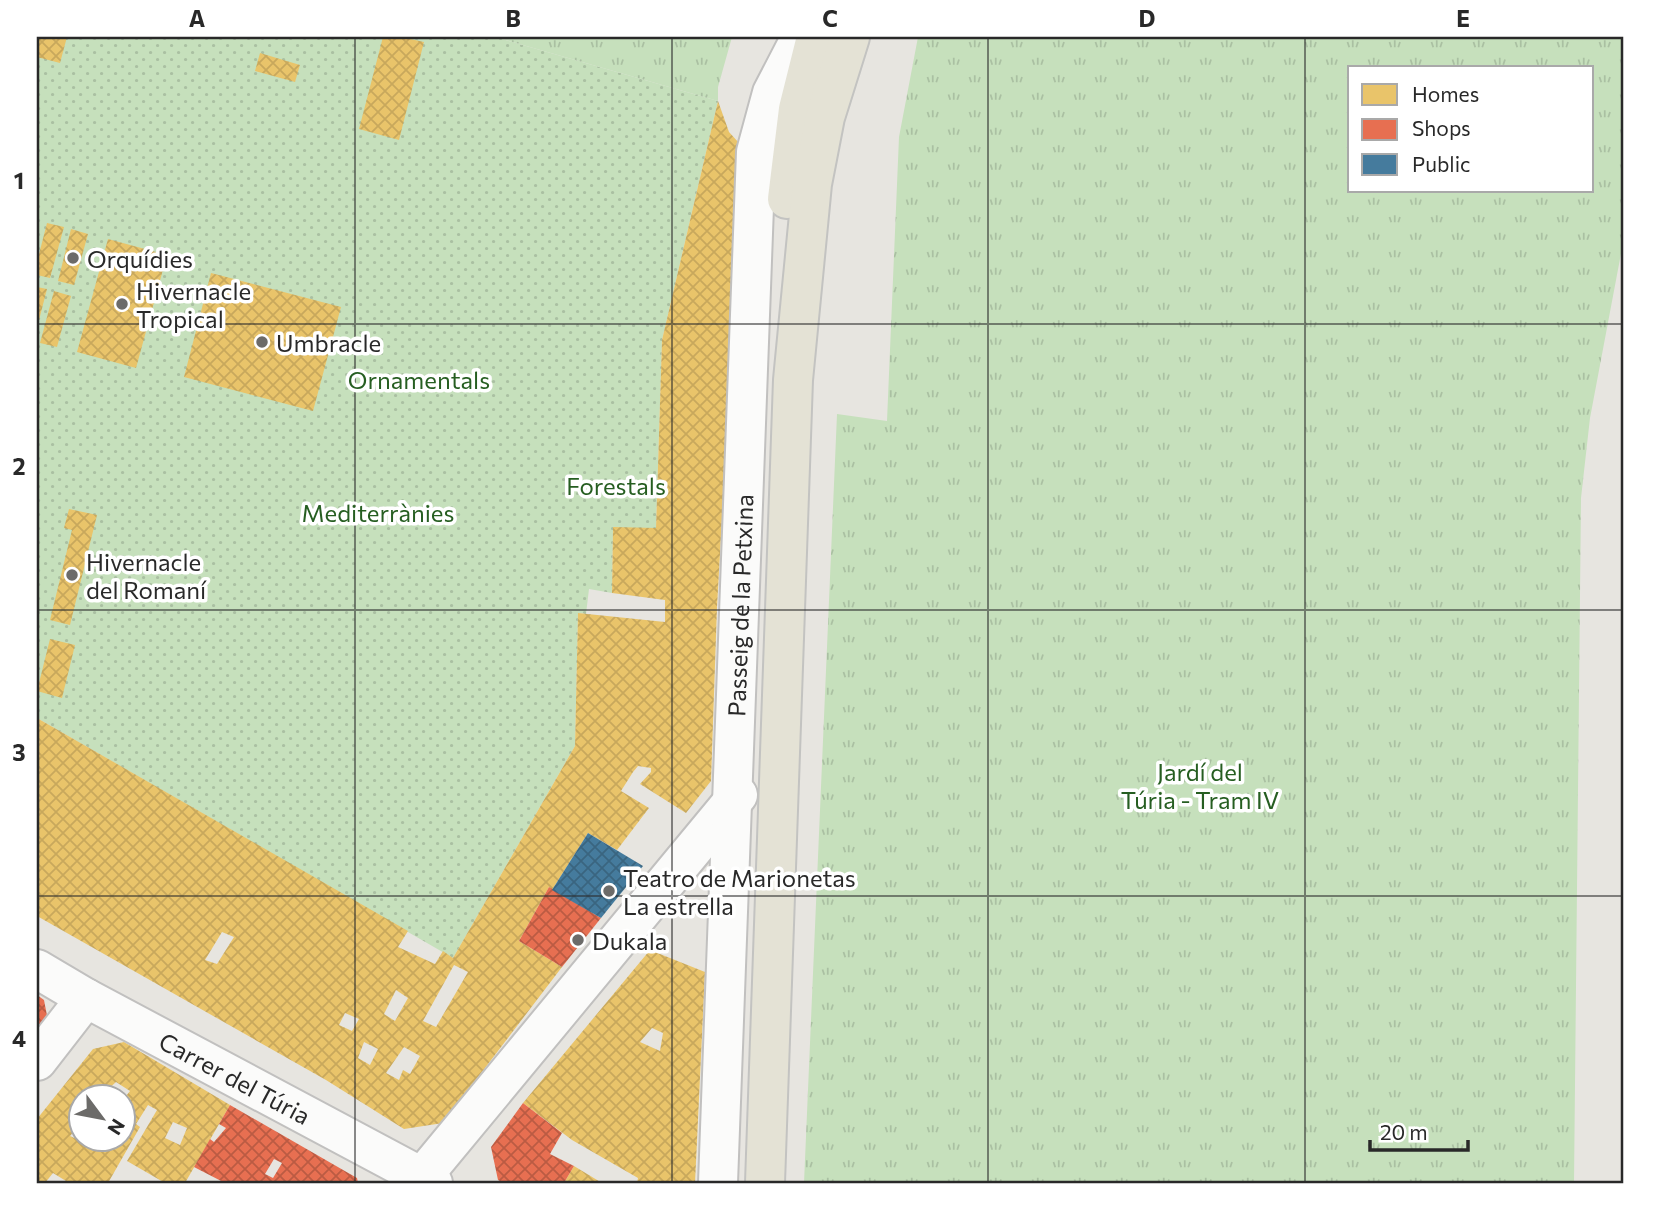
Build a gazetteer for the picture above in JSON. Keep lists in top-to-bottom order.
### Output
{
  "streets": {
    "main road": ["Passeig de la Petxina"],
    "street": ["Carrer del Túria"]
  },
  "parks": [
    "Ornamentals",
    "Forestals",
    "Mediterrànies",
    "Jardí del Túria - Tram IV"
  ],
  "places": [
    "Orquídies",
    "Hivernacle Tropical",
    "Umbracle",
    "Hivernacle del Romaní",
    "Teatro de Marionetas La estrella",
    "Dukala"
  ],
  "legend": ["Homes", "Shops", "Public"],
  "scale_bar": "20 m",
  "north": "bottom right",
  "grid": {
    "columns": [
      "A",
      "B",
      "C",
      "D",
      "E"
    ],
    "rows": [
      "1",
      "2",
      "3",
      "4"
    ]
  }
}
